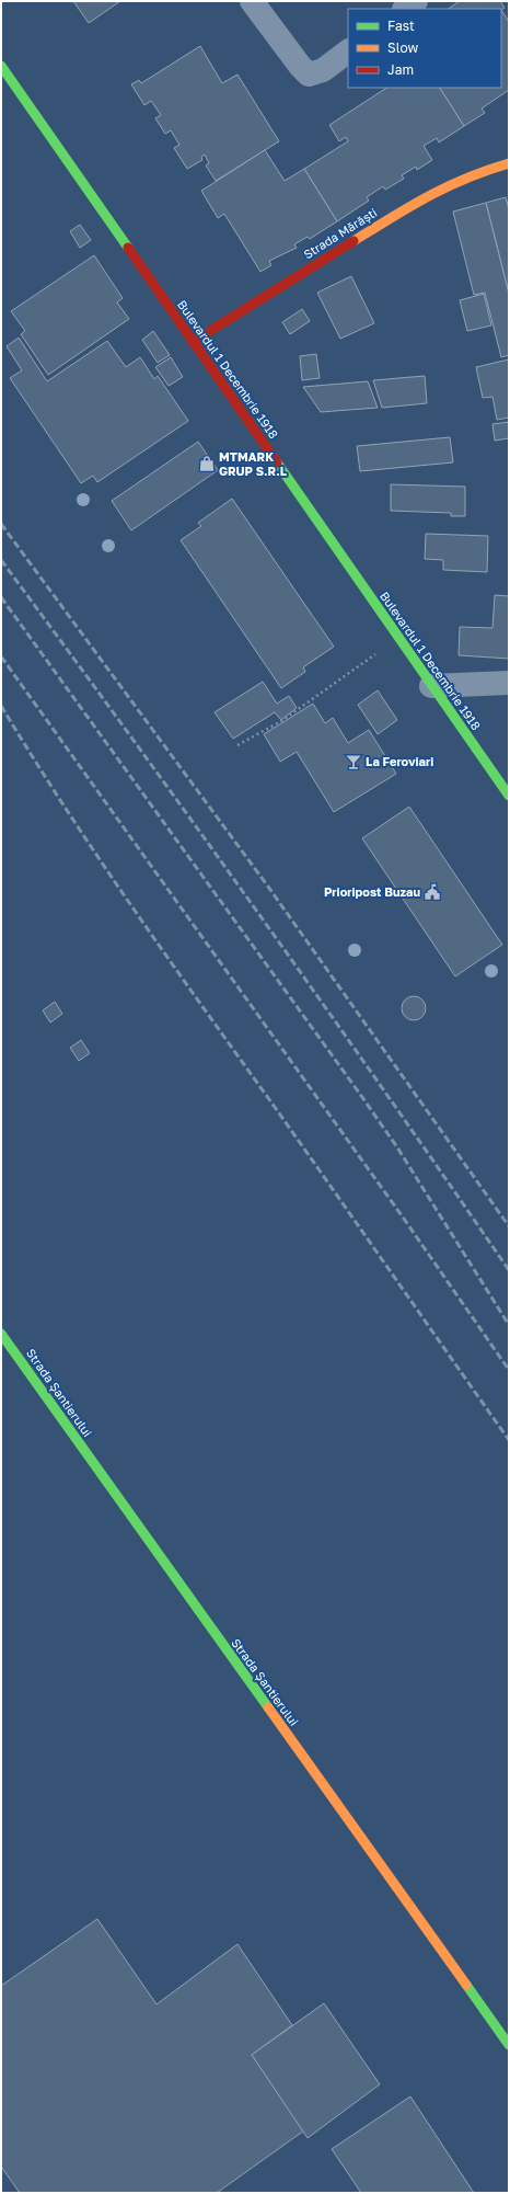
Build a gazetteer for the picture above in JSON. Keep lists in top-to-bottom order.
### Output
{
  "streets": {
    "street": ["Strada Mărăști", "Bulevardul 1 Decembrie 1918", "Strada Șantierului"]
  },
  "crossings": [
    ["Strada Mărăști", "Bulevardul 1 Decembrie 1918"]
  ],
  "places": {
    "shop": ["MTMARK GRUP S.R.L"],
    "bar": ["La Feroviari"],
    "public building": ["Prioripost Buzau"]
  },
  "legend": ["Fast", "Slow", "Jam"]
}
